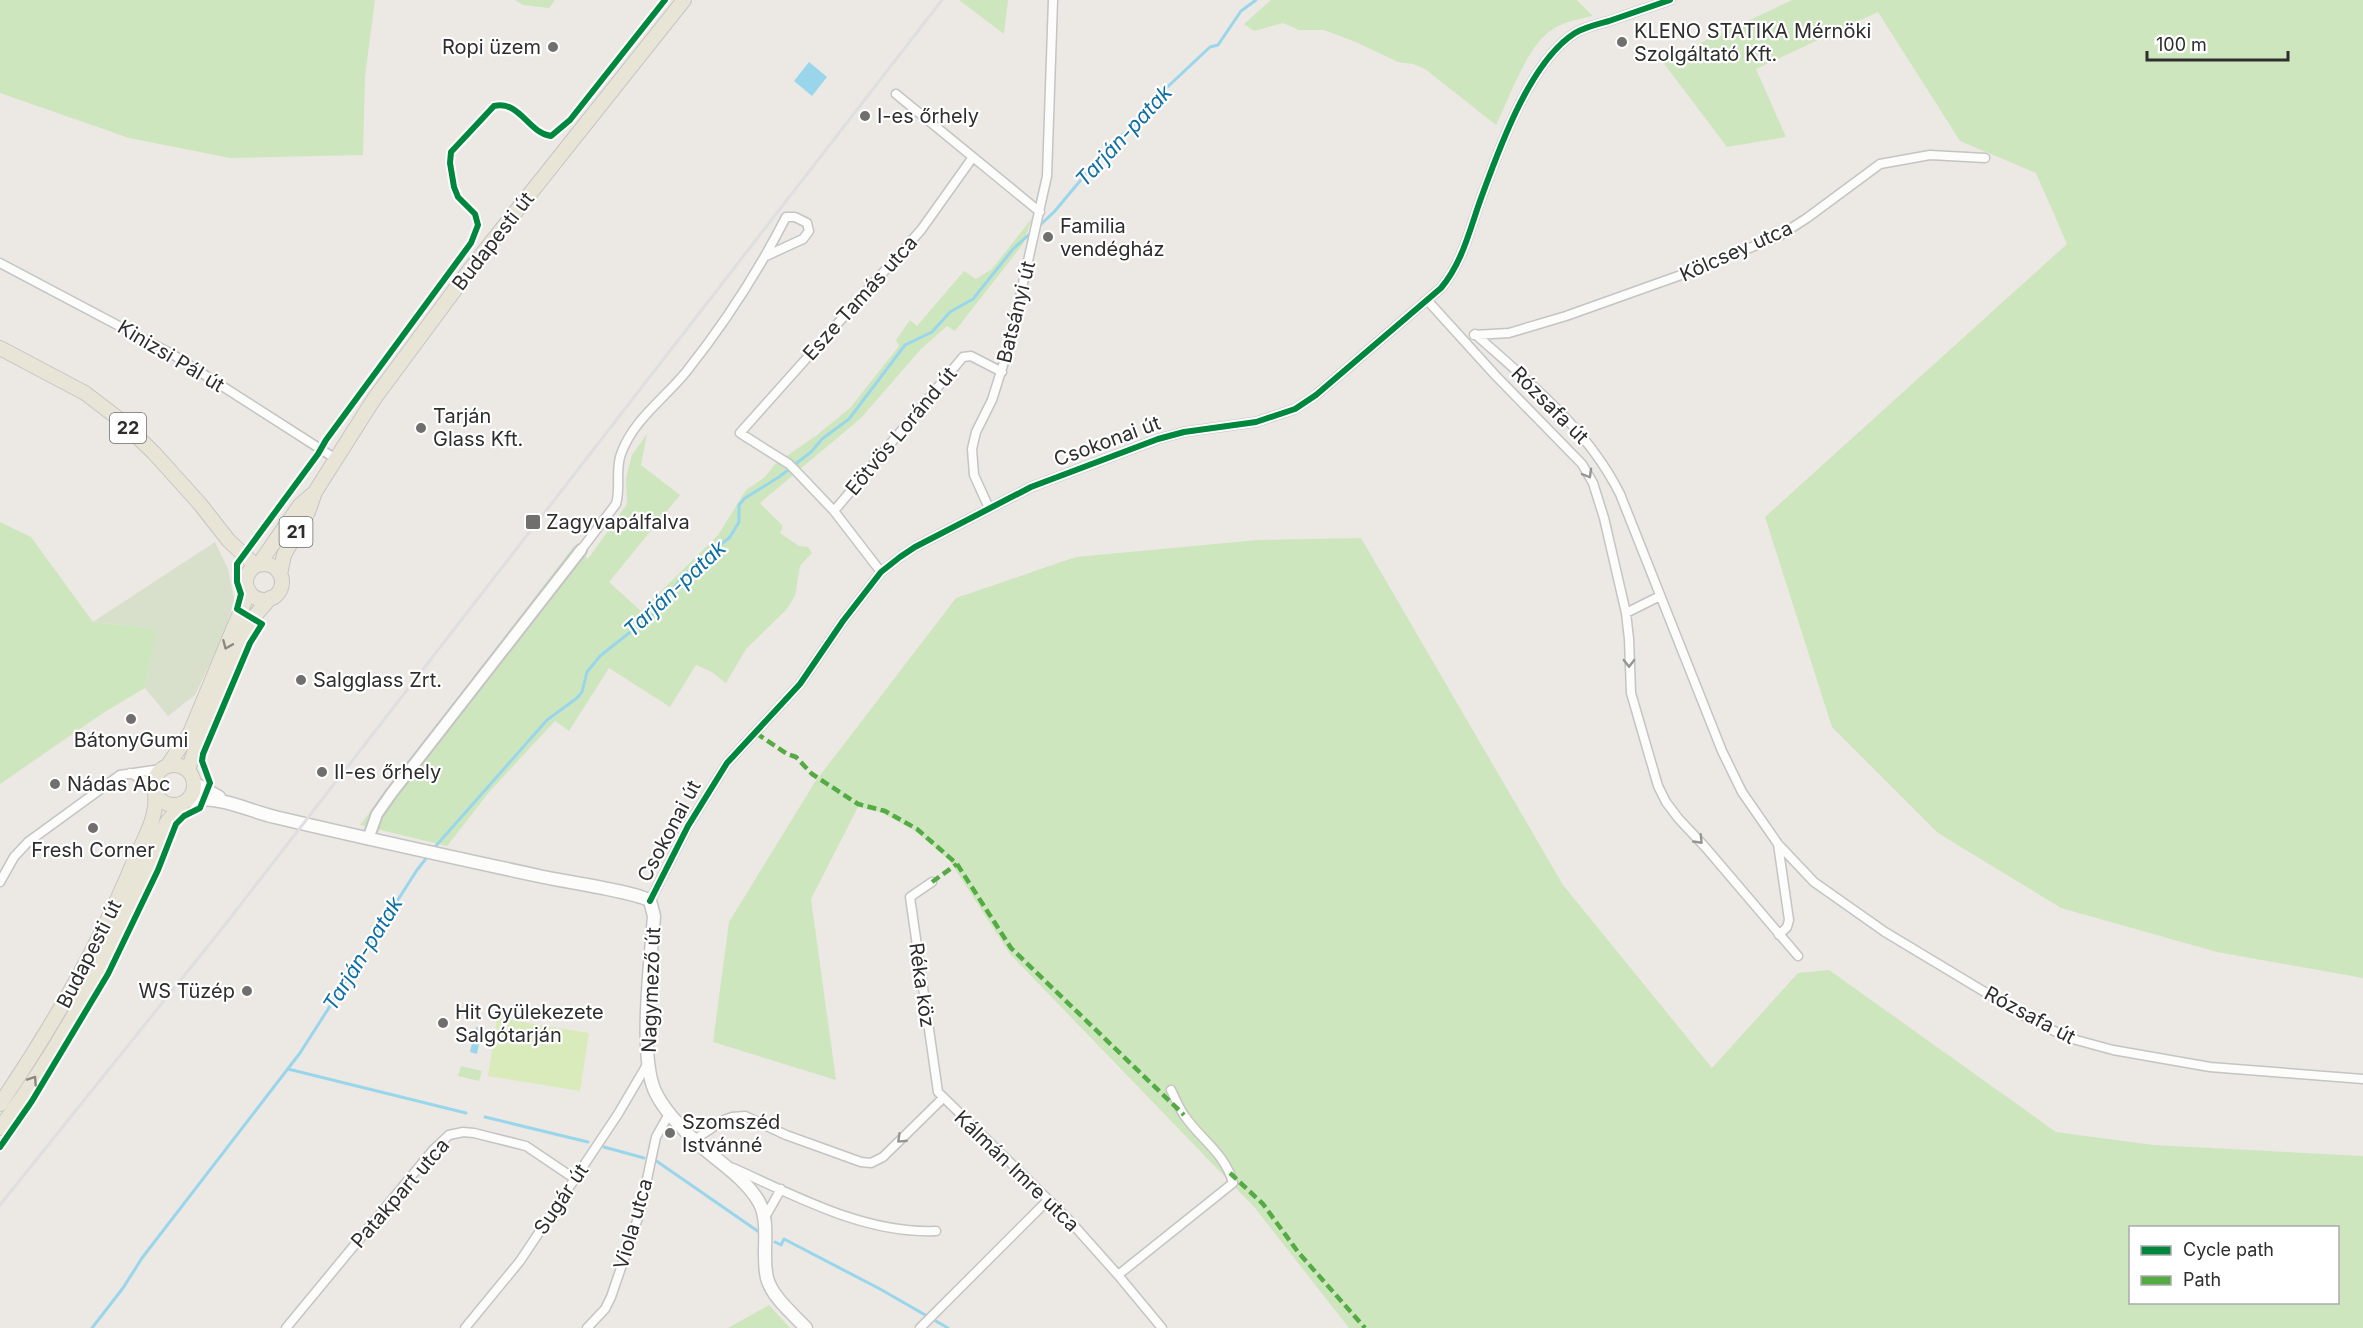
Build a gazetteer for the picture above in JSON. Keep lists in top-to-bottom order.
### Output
{
  "streets": {
    "main road": [
      "Budapesti út",
      "22",
      "Csokonai út",
      "21",
      "Nagymező út"
    ],
    "street": [
      "Kölcsey utca",
      "Esze Tamás utca",
      "Batsányi út",
      "Kinizsi Pál út",
      "Rózsafa út",
      "Eötvös Loránd út",
      "Réka köz",
      "Kálmán Imre utca",
      "Patakpart utca",
      "Sugár út",
      "Viola utca"
    ]
  },
  "crossings": [
    ["Budapesti út", "Kinizsi Pál út"],
    ["Budapesti út", "22"],
    ["Budapesti út", "21"],
    ["Kölcsey utca", "Rózsafa út"],
    ["Esze Tamás utca", "Eötvös Loránd út"],
    ["Batsányi út", "Eötvös Loránd út"],
    ["Batsányi út", "Csokonai út"],
    ["Rózsafa út", "Csokonai út"],
    ["22", "21"],
    ["Csokonai út", "Nagymező út"],
    ["Réka köz", "Kálmán Imre utca"],
    ["Nagymező út", "Kálmán Imre utca"],
    ["Nagymező út", "Sugár út"],
    ["Nagymező út", "Viola utca"],
    ["Patakpart utca", "Sugár út"]
  ],
  "one_way": ["Kálmán Imre utca"],
  "water": ["Tarján-patak"],
  "places": {
    "other": [
      "KLENO STATIKA Mérnöki Szolgáltató Kft.",
      "Ropi üzem",
      "I-es őrhely",
      "Familia vendégház",
      "Tarján Glass Kft.",
      "Salgglass Zrt.",
      "BátonyGumi",
      "II-es őrhely",
      "Nádas Abc",
      "Fresh Corner",
      "WS Tüzép",
      "Hit Gyülekezete Salgótarján",
      "Szomszéd Istvánné"
    ],
    "transit": ["Zagyvapálfalva"]
  },
  "legend": ["Cycle path", "Path"],
  "scale_bar": "100 m"
}
